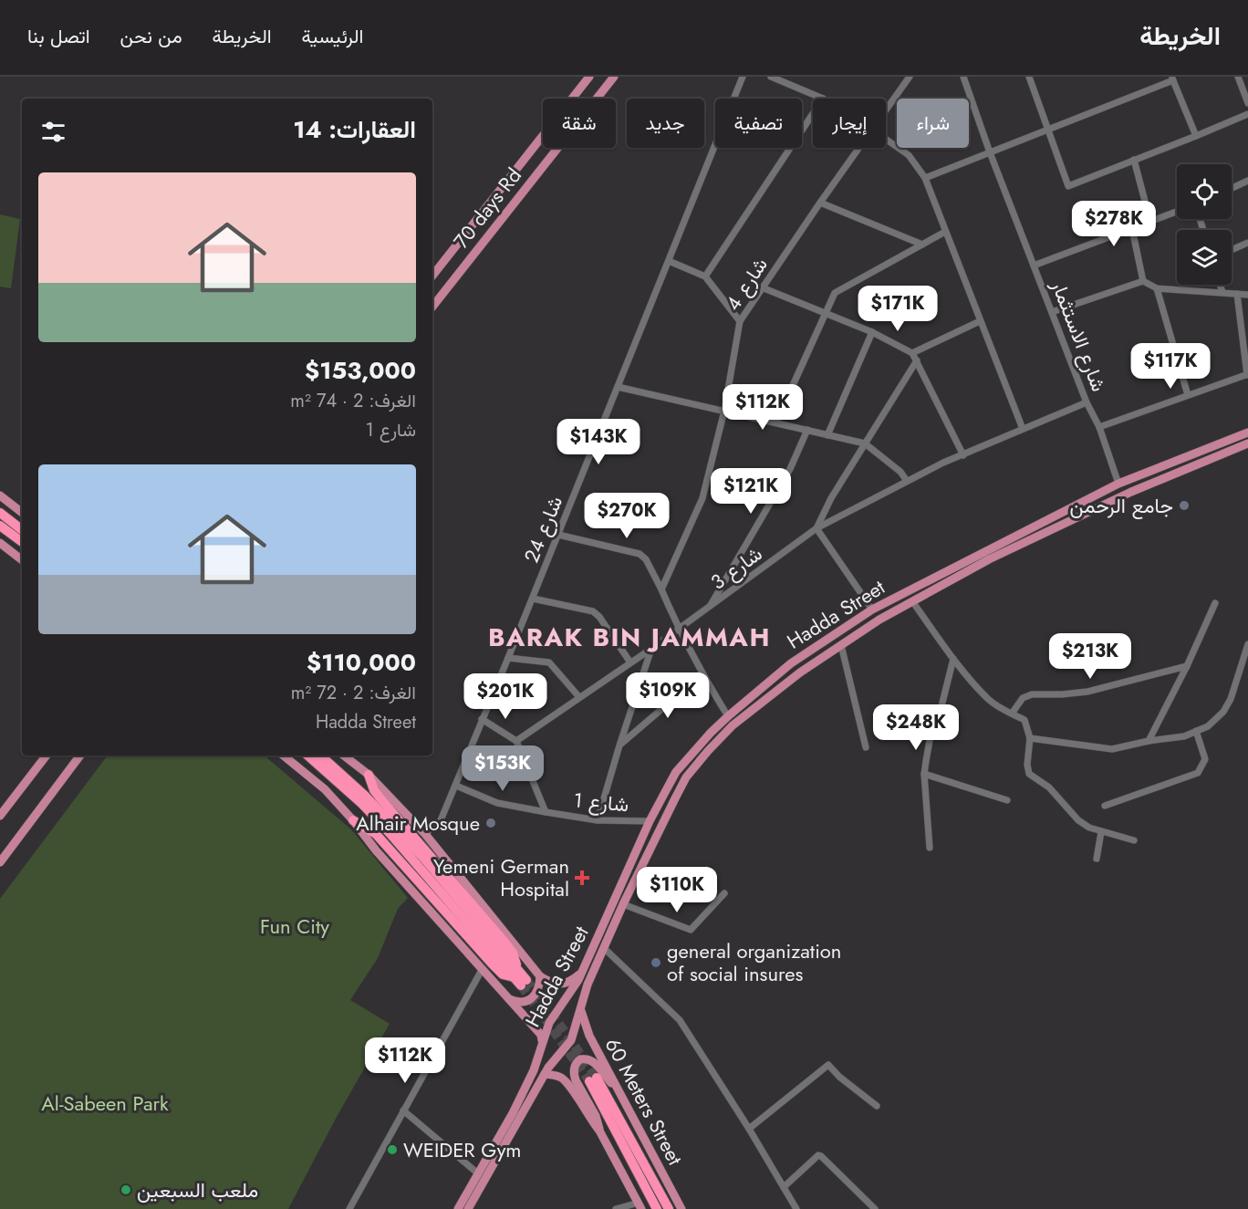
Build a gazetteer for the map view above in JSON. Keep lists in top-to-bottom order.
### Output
{
  "streets": {
    "highway": ["60 Meters Street"],
    "main road": ["70 days Rd", "Hadda Street"],
    "street": [
      "شارع 4",
      "شارع الاستثمار",
      "شارع 24",
      "شارع 3",
      "شارع 1"
    ]
  },
  "crossings": [
    ["شارع الاستثمار", "شارع 3"],
    ["شارع الاستثمار", "Hadda Street"],
    ["شارع 24", "شارع 1"],
    ["Hadda Street", "شارع 1"],
    ["Hadda Street", "60 Meters Street"]
  ],
  "districts": ["BARAK BIN JAMMAH"],
  "parks": ["Fun City", "Al-Sabeen Park"],
  "places": {
    "other": [
      "جامع الرحمن",
      "Alhair Mosque",
      "general organization of social insures",
      "WEIDER Gym",
      "ملعب السبعين"
    ],
    "health": ["Yemeni German Hospital"]
  },
  "page": {
    "header": "الخريطة",
    "nav": [
      "الرئيسية",
      "الخريطة",
      "من نحن",
      "اتصل بنا"
    ],
    "chip": [
      "شراء",
      "إيجار",
      "تصفية",
      "جديد",
      "شقة"
    ],
    "heading": "العقارات: 14",
    "list": [
      {
        "name": "$153,000",
        "note": "الغرف: 2 · 74 m² · شارع 1"
      },
      {
        "name": "$110,000",
        "note": "الغرف: 2 · 72 m² · Hadda Street"
      }
    ],
    "price": [
      "$278K",
      "$171K",
      "$117K",
      "$112K",
      "$143K",
      "$121K",
      "$270K",
      "$213K",
      "$109K",
      "$201K",
      "$248K",
      "$153K",
      "$110K",
      "$112K"
    ]
  }
}
